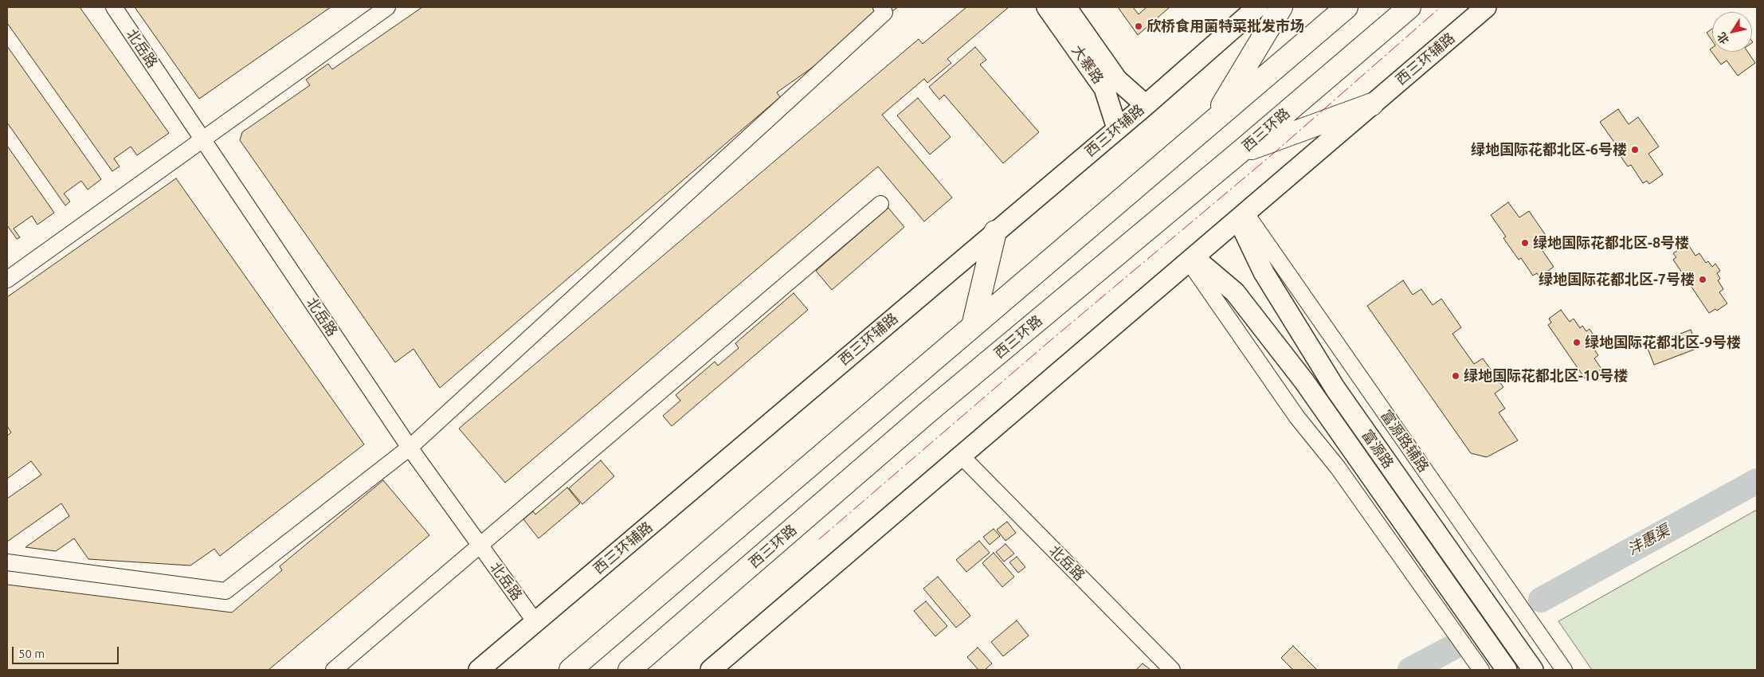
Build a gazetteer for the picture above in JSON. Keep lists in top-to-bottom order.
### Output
{
  "streets": {
    "highway": ["西三环路"],
    "main road": ["西三环辅路", "大寨路", "富源路"],
    "street": ["北岳路", "富源路辅路"]
  },
  "crossings": [
    ["北岳路", "西三环辅路"],
    ["西三环辅路", "大寨路"],
    ["西三环辅路", "富源路辅路"],
    ["西三环辅路", "富源路"],
    ["富源路辅路", "富源路"]
  ],
  "water": ["沣惠渠"],
  "places": [
    "欣桥食用菌特菜批发市场",
    "绿地国际花都北区-6号楼",
    "绿地国际花都北区-8号楼",
    "绿地国际花都北区-7号楼",
    "绿地国际花都北区-9号楼",
    "绿地国际花都北区-10号楼"
  ],
  "scale_bar": "50 m",
  "north": "bottom left"
}
